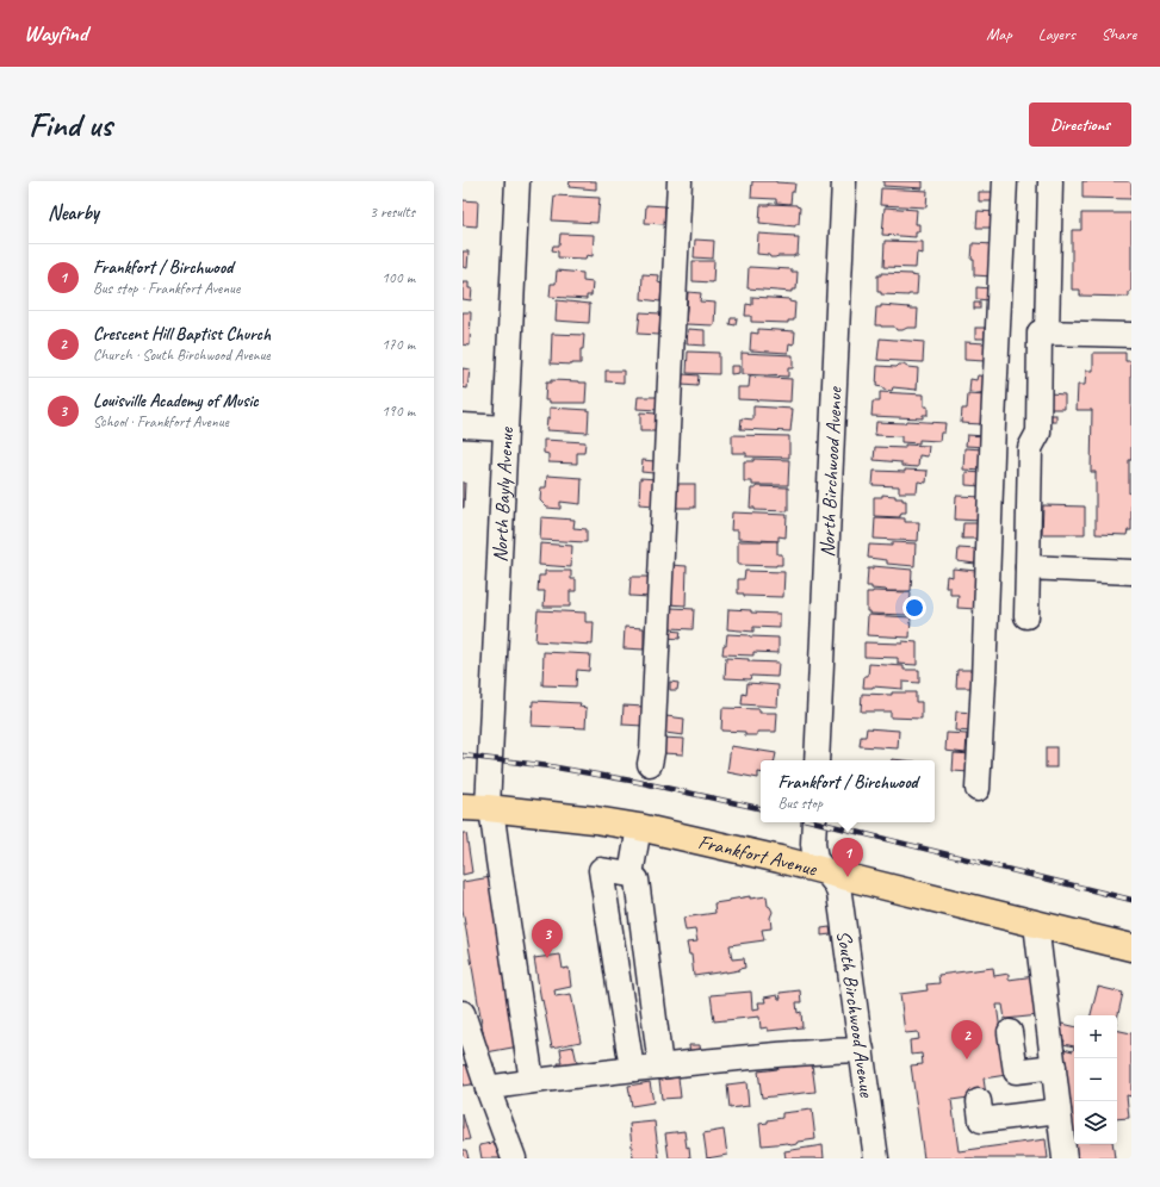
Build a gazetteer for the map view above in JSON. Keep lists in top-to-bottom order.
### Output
{
  "streets": {
    "main road": ["Frankfort Avenue"],
    "street": ["North Birchwood Avenue", "North Bayly Avenue", "South Birchwood Avenue"]
  },
  "crossings": [
    ["North Bayly Avenue", "Frankfort Avenue"],
    ["Frankfort Avenue", "South Birchwood Avenue"]
  ],
  "page": {
    "header": "Wayfind",
    "nav": ["Map", "Layers", "Share"],
    "buttons": "Directions",
    "title": "Find us",
    "heading": ["Nearby", "3 results"],
    "list": [
      {
        "mark": "1",
        "name": "Frankfort / Birchwood",
        "note": "Bus stop · Frankfort Avenue",
        "value": "100 m"
      },
      {
        "mark": "2",
        "name": "Crescent Hill Baptist Church",
        "note": "Church · South Birchwood Avenue",
        "value": "170 m"
      },
      {
        "mark": "3",
        "name": "Louisville Academy of Music",
        "note": "School · Frankfort Avenue",
        "value": "190 m"
      }
    ],
    "popup": ["Frankfort / Birchwood", "Bus stop"],
    "pins": ["1", "3", "2"],
    "map_buttons": ["+", "−"]
  }
}
